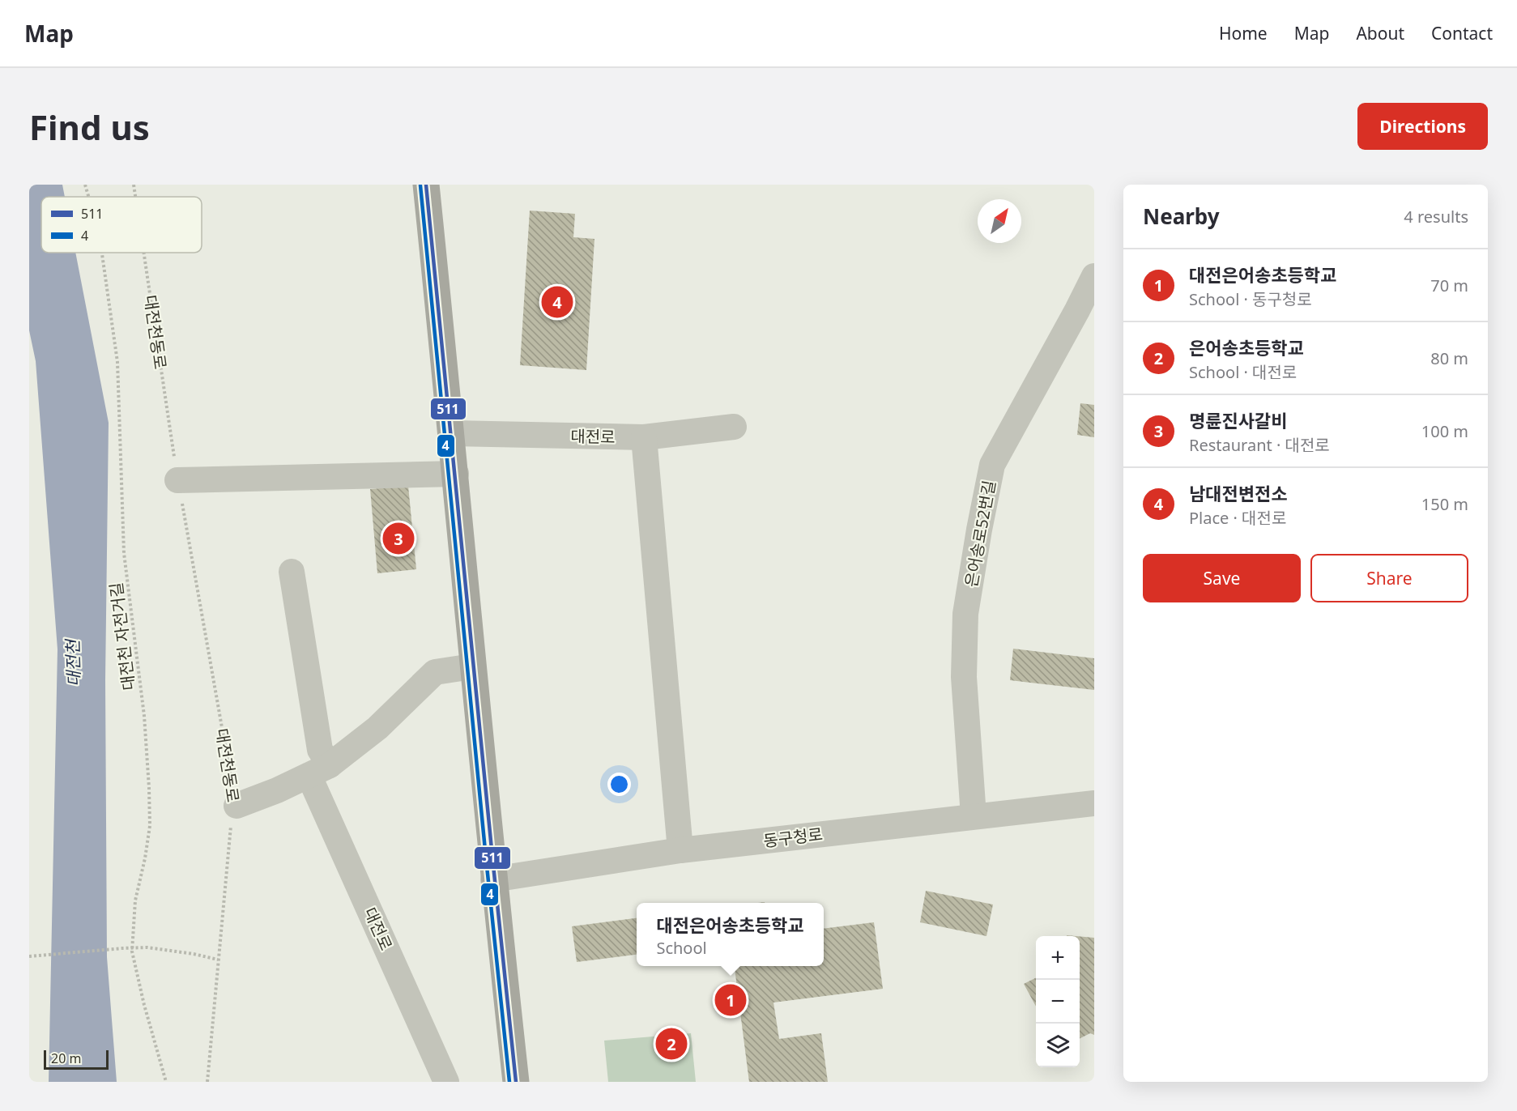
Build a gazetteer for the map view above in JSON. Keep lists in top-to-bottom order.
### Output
{
  "streets": {
    "street": ["대전로", "은어송로52번길", "동구청로"],
    "path": ["대전천동로", "대전천 자전거길"]
  },
  "crossings": [
    ["은어송로52번길", "동구청로"]
  ],
  "water": ["대전천"],
  "lines": ["transit line 511", "transit line 4"],
  "legend": ["511", "4"],
  "scale_bar": "20 m",
  "north": "top right",
  "page": {
    "header": "Map",
    "nav": [
      "Home",
      "Map",
      "About",
      "Contact"
    ],
    "buttons": [
      "Directions",
      ["Save", "Share"]
    ],
    "title": "Find us",
    "heading": ["Nearby", "4 results"],
    "list": [
      {
        "mark": "1",
        "name": "대전은어송초등학교",
        "note": "School · 동구청로",
        "value": "70 m"
      },
      {
        "mark": "2",
        "name": "은어송초등학교",
        "note": "School · 대전로",
        "value": "80 m"
      },
      {
        "mark": "3",
        "name": "명륜진사갈비",
        "note": "Restaurant · 대전로",
        "value": "100 m"
      },
      {
        "mark": "4",
        "name": "남대전변전소",
        "note": "Place · 대전로",
        "value": "150 m"
      }
    ],
    "pins": [
      "4",
      "3",
      "1",
      "2"
    ],
    "popup": ["대전은어송초등학교", "School"],
    "map_buttons": ["+", "−"],
    "scale": "20 m"
  }
}
